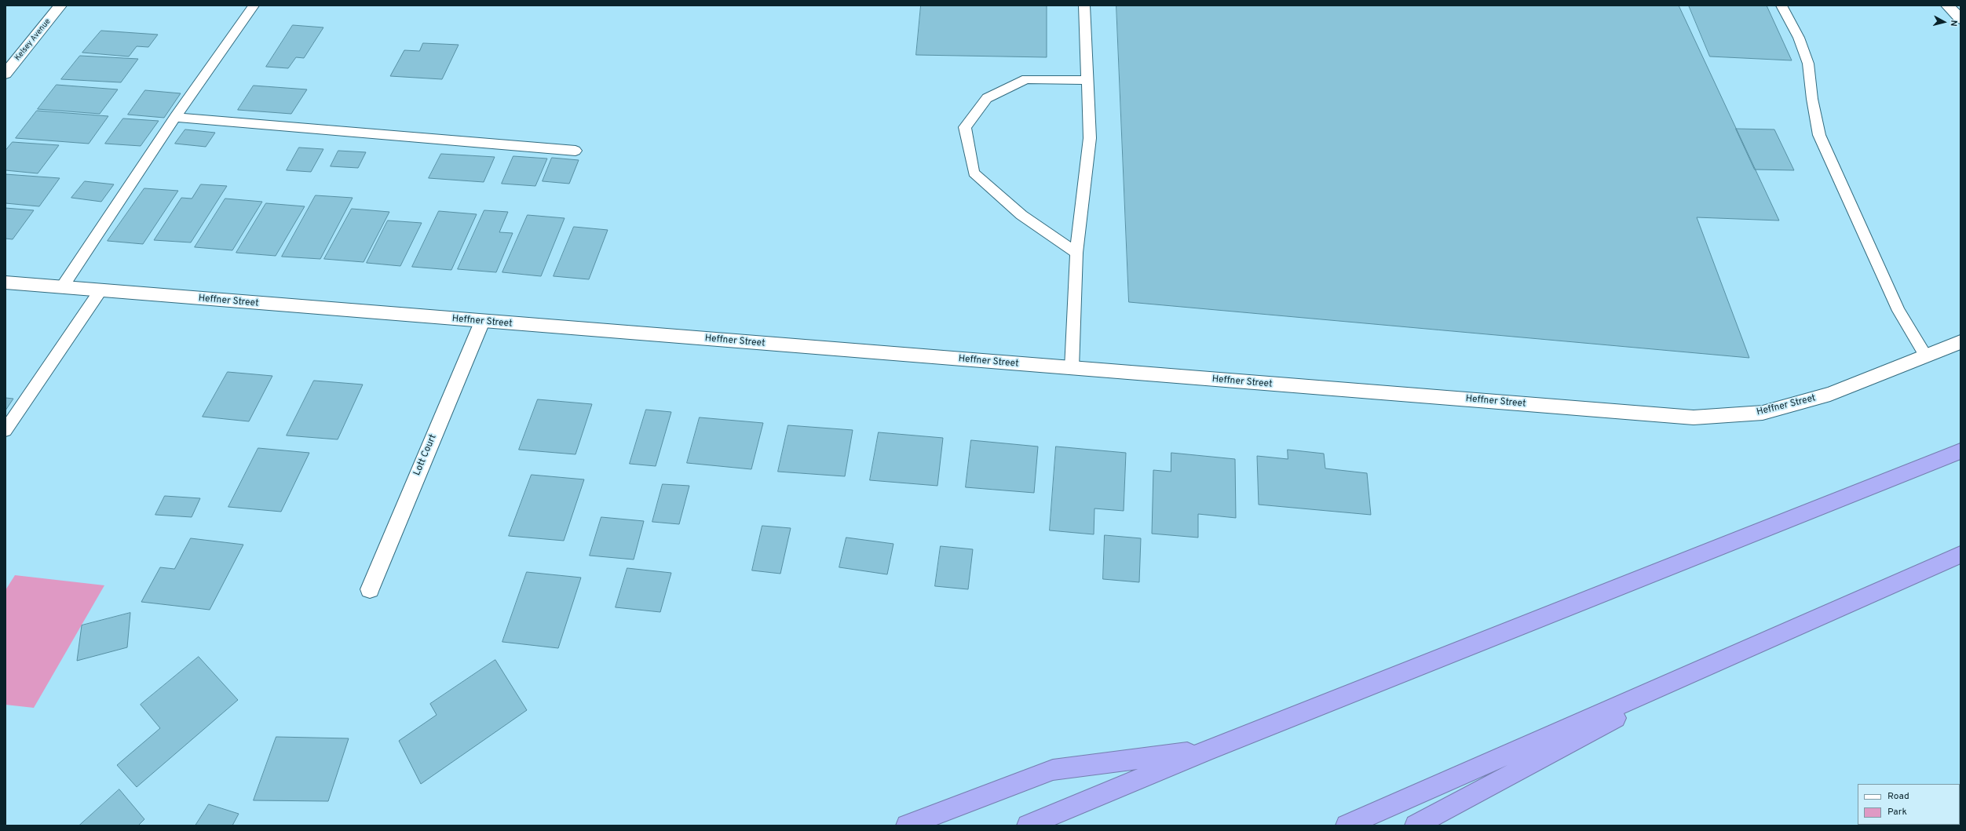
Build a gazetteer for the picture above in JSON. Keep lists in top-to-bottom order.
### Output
{
  "streets": {
    "street": ["Kelsey Avenue", "Heffner Street", "Lott Court"]
  },
  "crossings": [
    ["Heffner Street", "Lott Court"]
  ],
  "legend": ["Road", "Park"],
  "north": "right"
}
